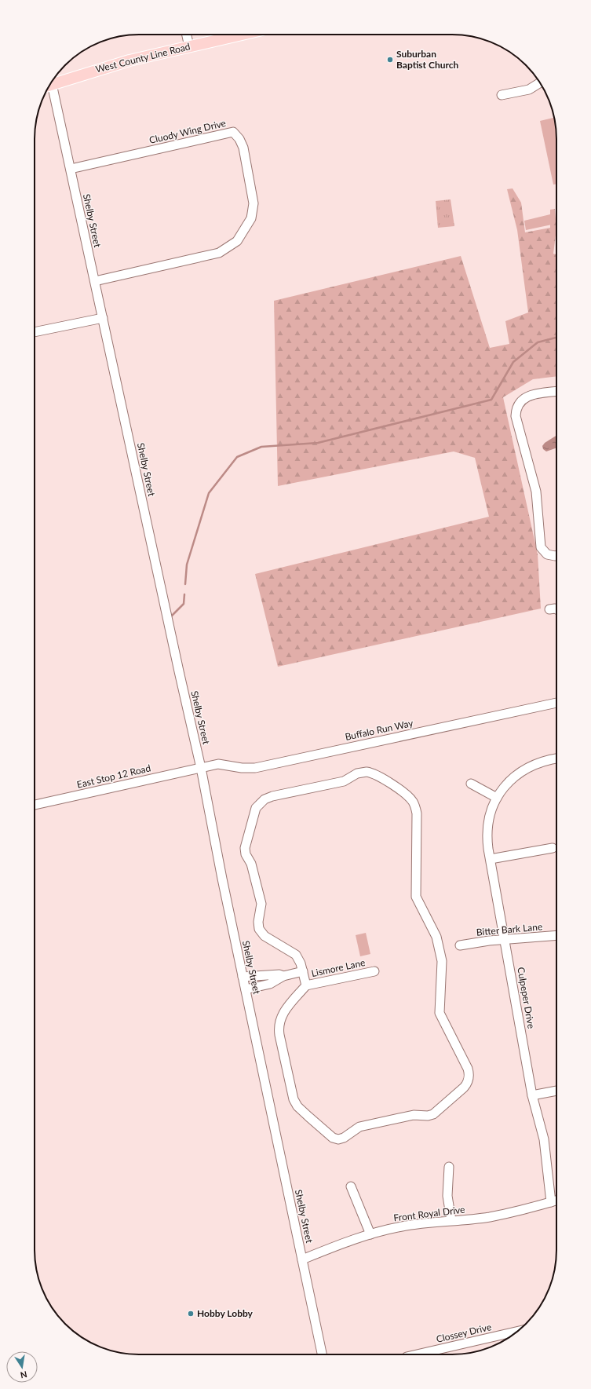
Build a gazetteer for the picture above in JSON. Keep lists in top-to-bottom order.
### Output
{
  "streets": {
    "main road": ["West County Line Road"],
    "street": [
      "Cluody Wing Drive",
      "Shelby Street",
      "Buffalo Run Way",
      "East Stop 12 Road",
      "Bitter Bark Lane",
      "Lismore Lane",
      "Culpeper Drive",
      "Front Royal Drive",
      "Clossey Drive"
    ]
  },
  "crossings": [
    ["Cluody Wing Drive", "Shelby Street"],
    ["Shelby Street", "Buffalo Run Way"],
    ["Shelby Street", "East Stop 12 Road"],
    ["Shelby Street", "Front Royal Drive"],
    ["Buffalo Run Way", "East Stop 12 Road"],
    ["Bitter Bark Lane", "Culpeper Drive"],
    ["Culpeper Drive", "Front Royal Drive"]
  ],
  "places": ["Suburban Baptist Church", "Hobby Lobby"],
  "north": "bottom"
}
